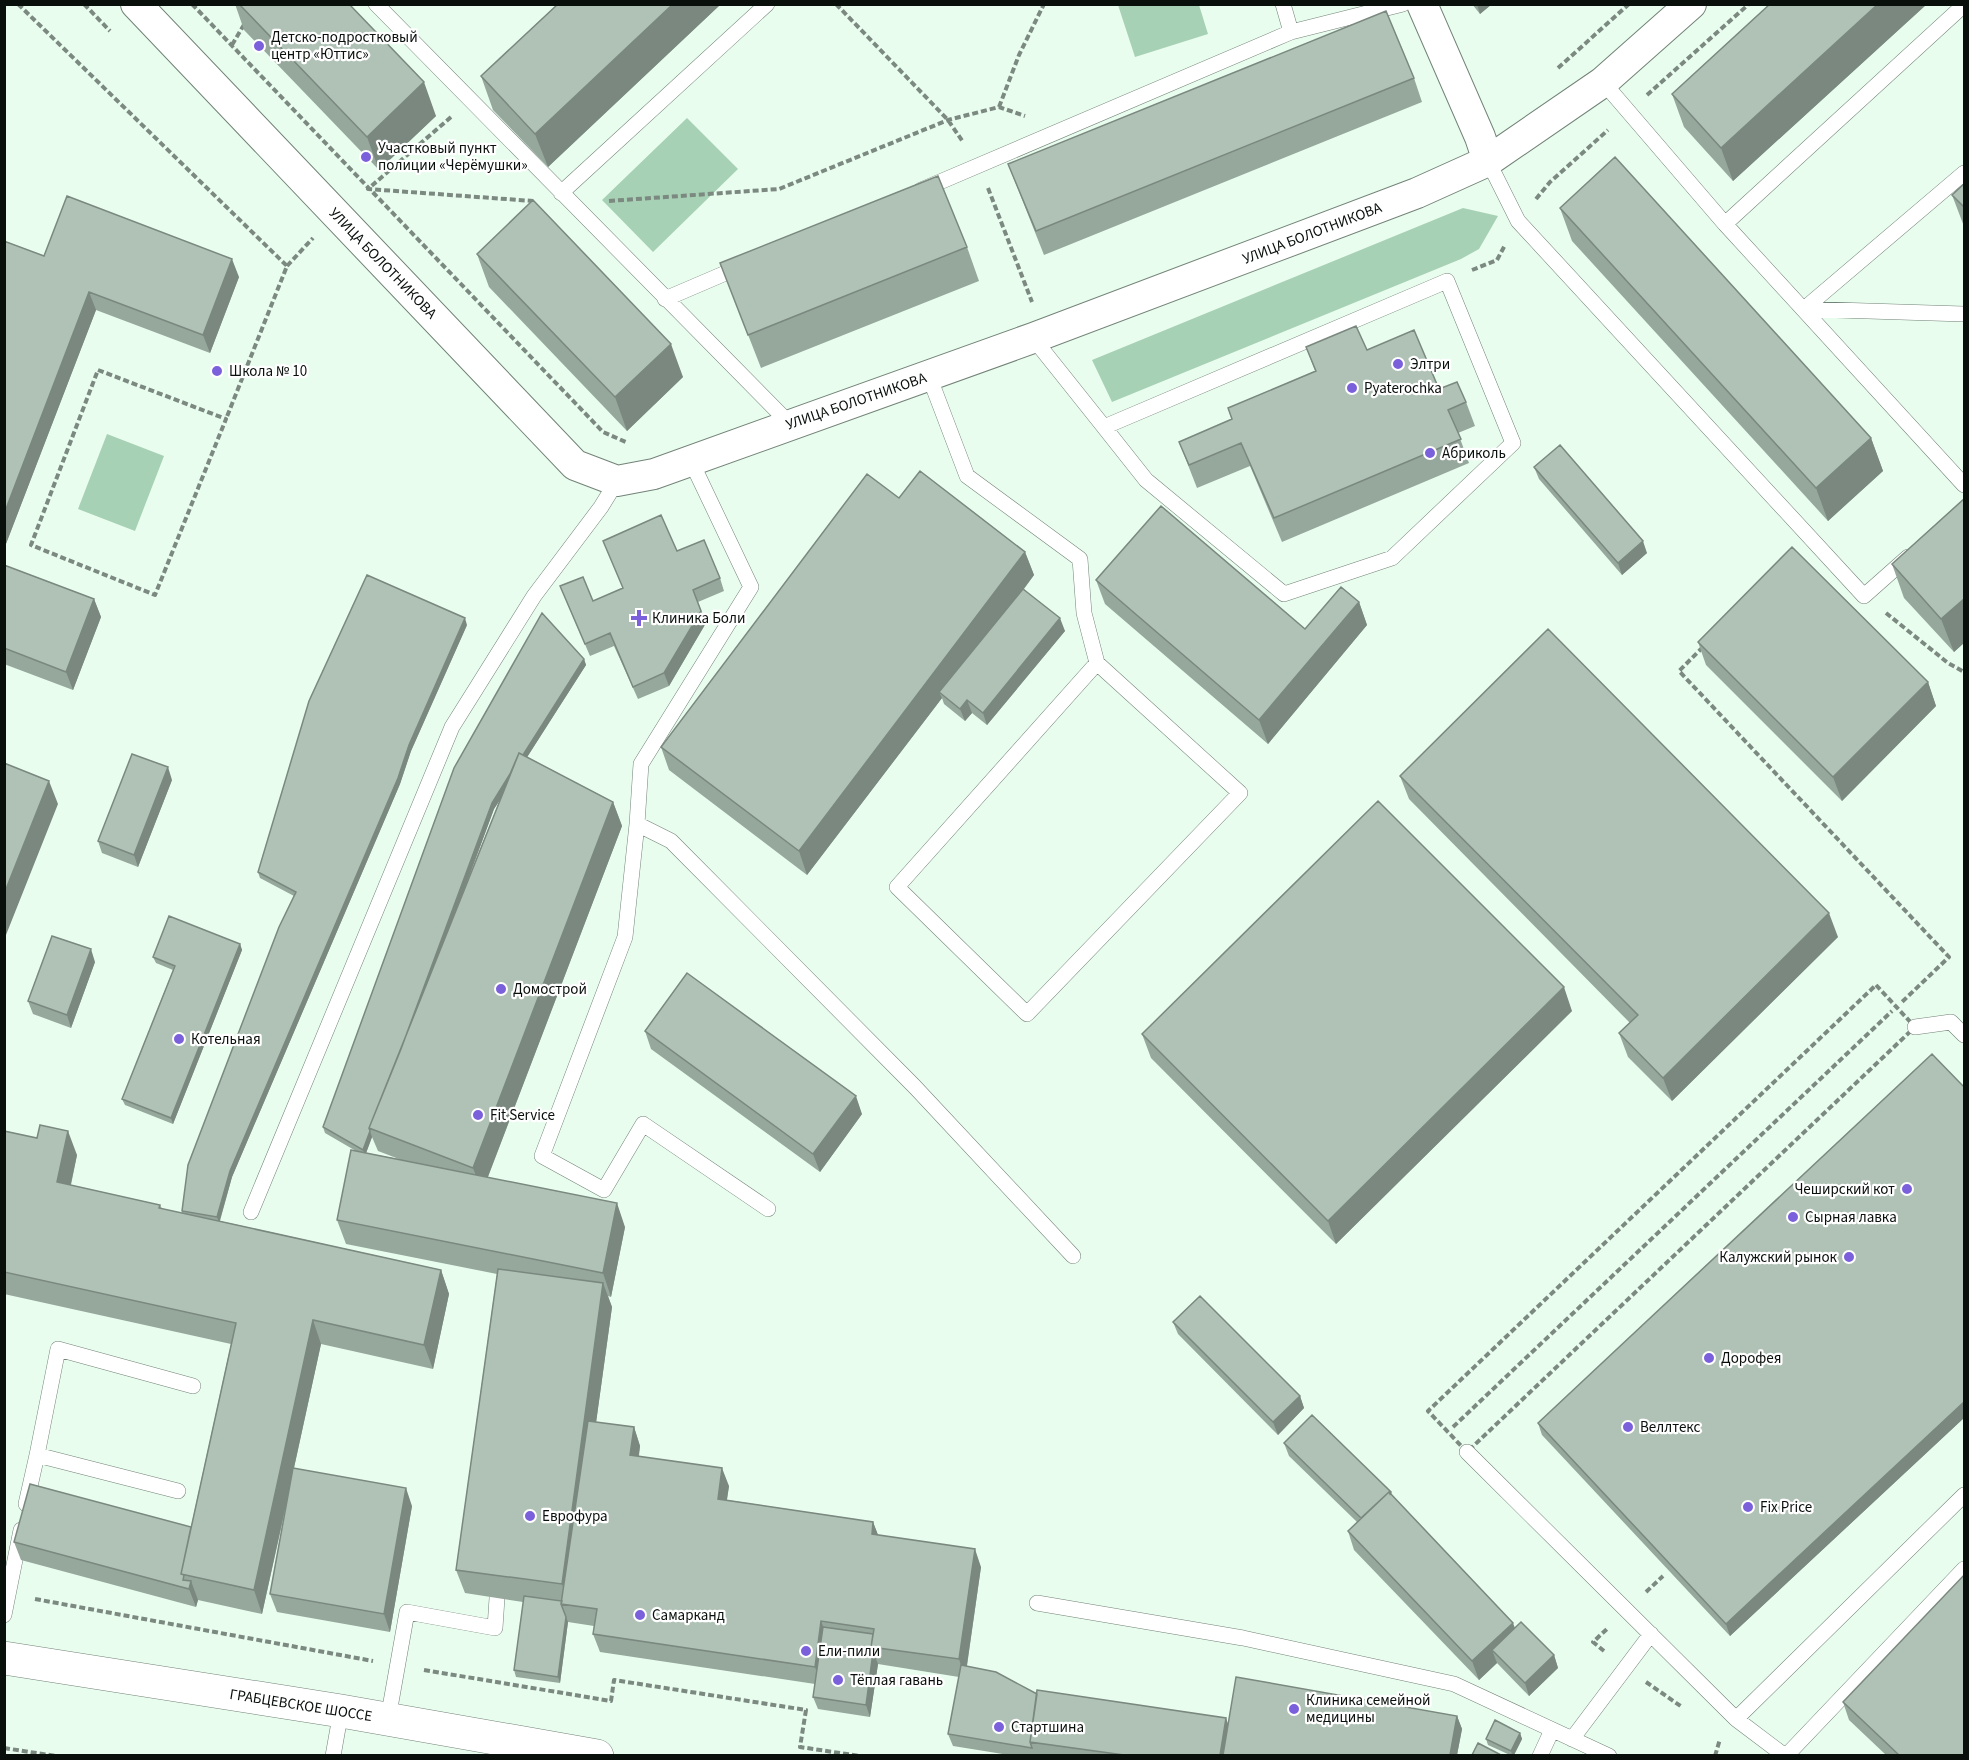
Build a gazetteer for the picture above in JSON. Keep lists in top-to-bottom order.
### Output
{
  "streets": {
    "main road": ["ГРАБЦЕВСКОЕ ШОССЕ"],
    "street": ["УЛИЦА БОЛОТНИКОВА"]
  },
  "places": {
    "other": [
      "Детско-подростковый центр «Юттис»",
      "Участковый пункт полиции «Черёмушки»",
      "Элтри",
      "Школа № 10",
      "Pyaterochka",
      "Абриколь",
      "Домострой",
      "Котельная",
      "Fit Service",
      "Чеширский кот",
      "Сырная лавка",
      "Калужский рынок",
      "Дорофея",
      "Веллтекс",
      "Fix Price",
      "Еврофура",
      "Самарканд",
      "Ели-пили",
      "Тёплая гавань",
      "Клиника семейной медицины",
      "Стартшина"
    ],
    "health": ["Клиника Боли"]
  }
}
